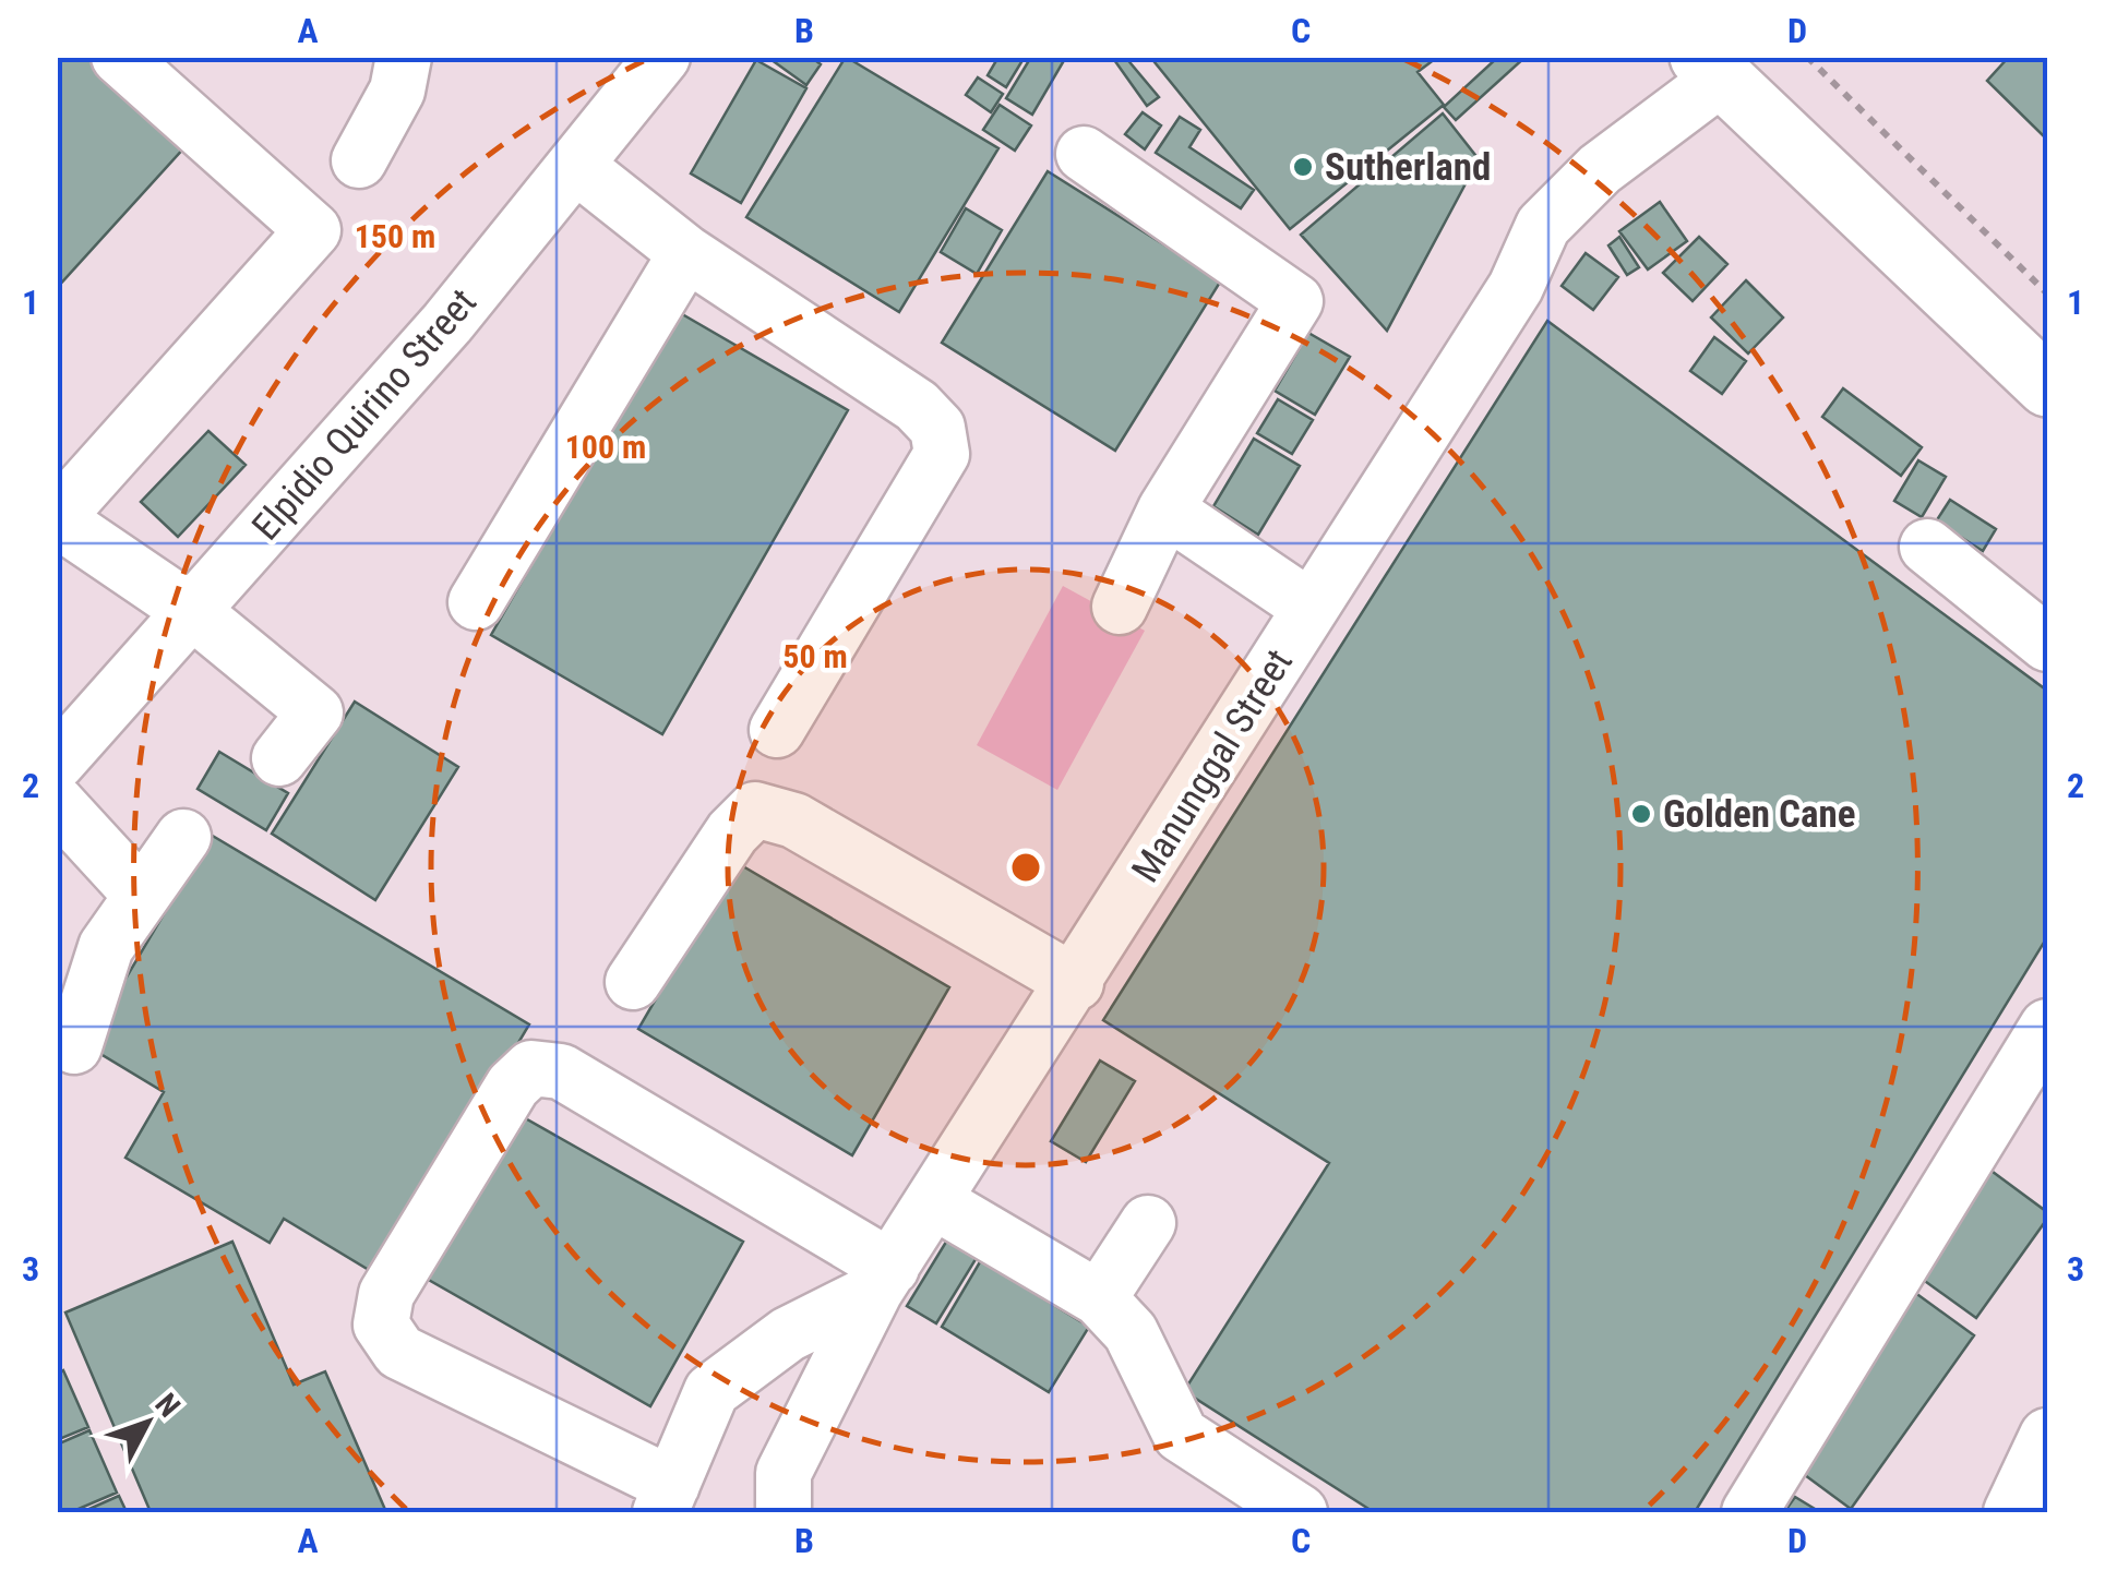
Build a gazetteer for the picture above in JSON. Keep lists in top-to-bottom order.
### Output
{
  "streets": {
    "street": ["Elpidio Quirino Street", "Manunggal Street"]
  },
  "places": ["Sutherland", "Golden Cane"],
  "north": "top right",
  "grid": {
    "columns": [
      "A",
      "B",
      "C",
      "D"
    ],
    "rows": ["1", "2", "3"]
  },
  "rings": ["150 m", "100 m", "50 m"]
}
